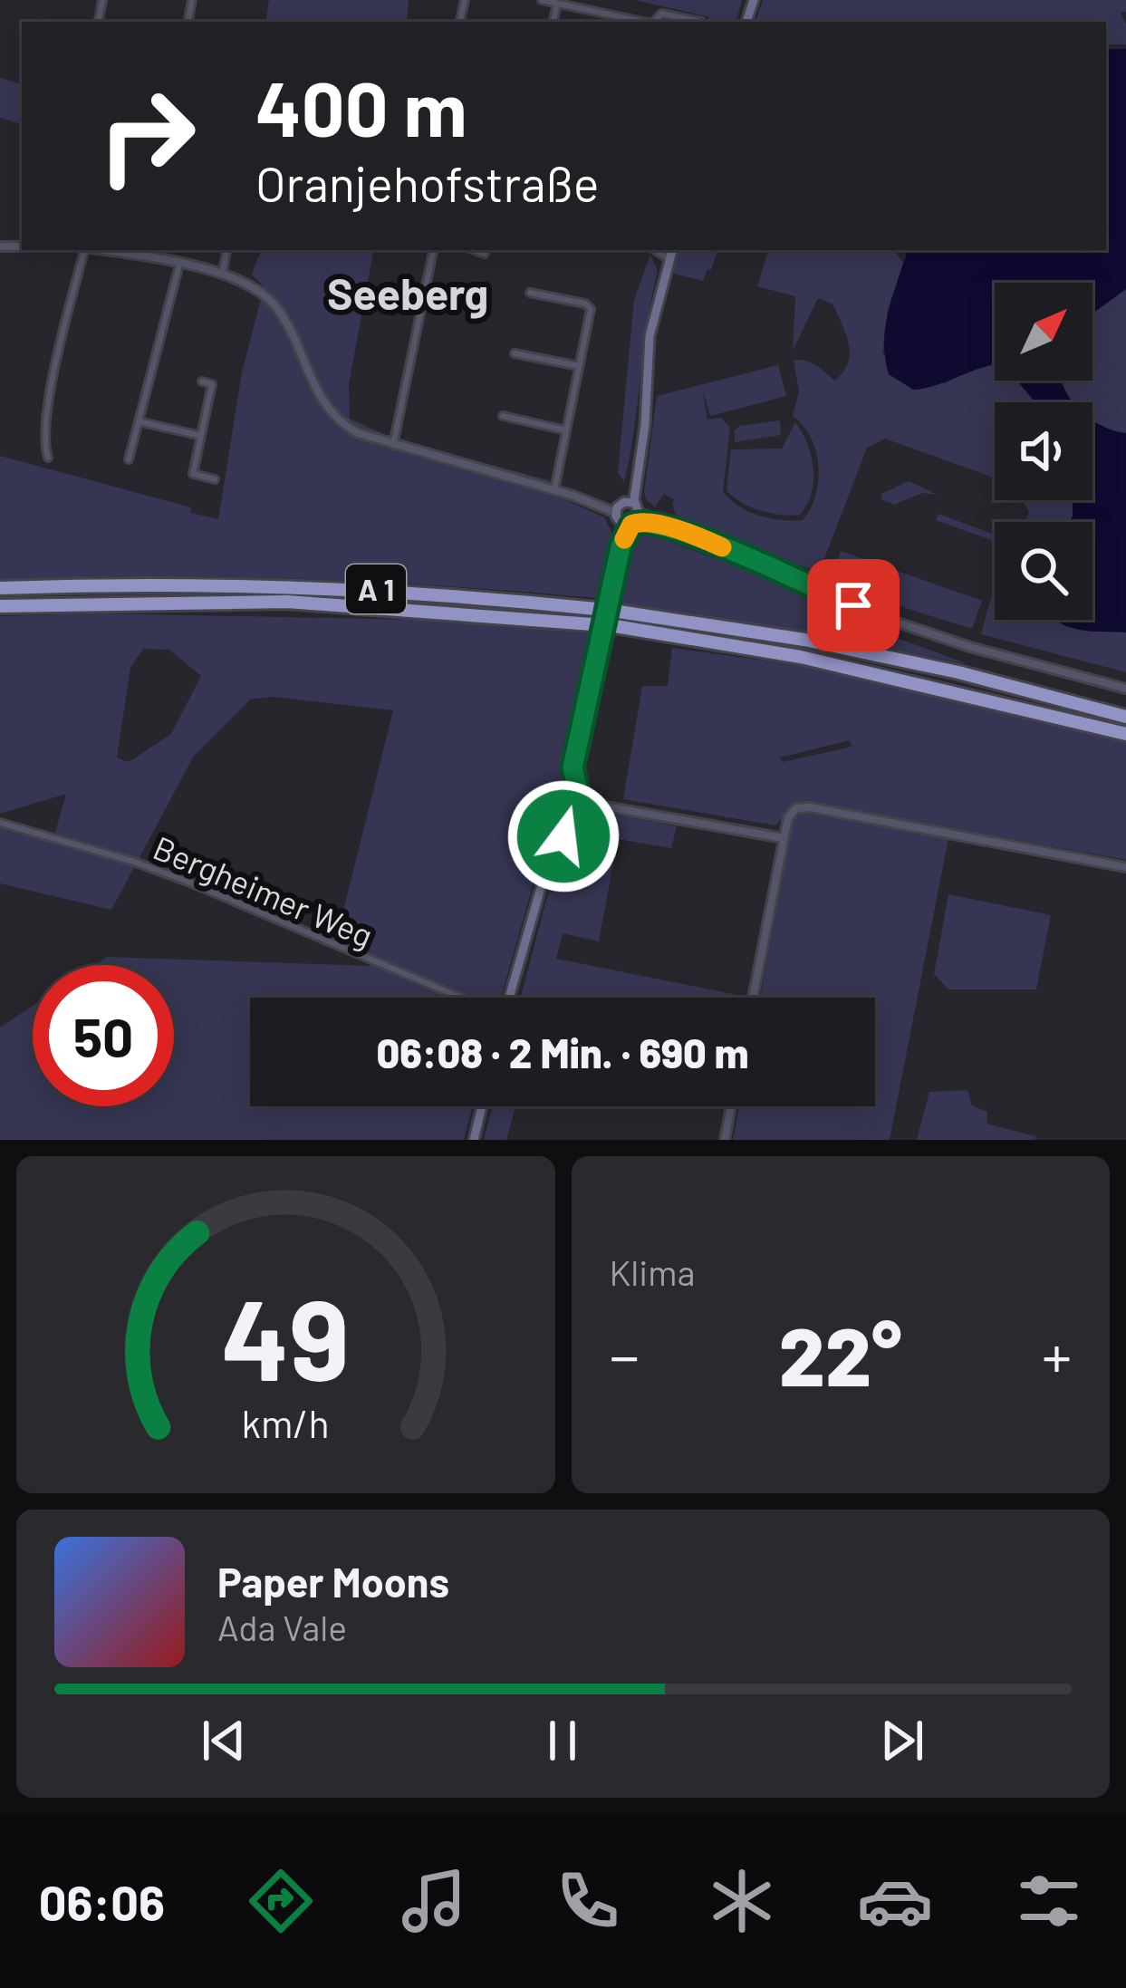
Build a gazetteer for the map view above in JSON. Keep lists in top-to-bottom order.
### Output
{
  "streets": {
    "highway": ["A 1"],
    "street": ["Bergheimer Weg"]
  },
  "districts": ["Seeberg"],
  "north": "top right",
  "page": {
    "turn": ["400 m", "Oranjehofstraße"],
    "limit": "50",
    "trip": "06:08 · 2 Min. · 690 m",
    "tile": "Klima",
    "heat": ["−", "22°", "+"],
    "song": ["Paper Moons", "Ada Vale"],
    "tabs": "06:06",
    "gauge": ["49", "km/h"]
  }
}
